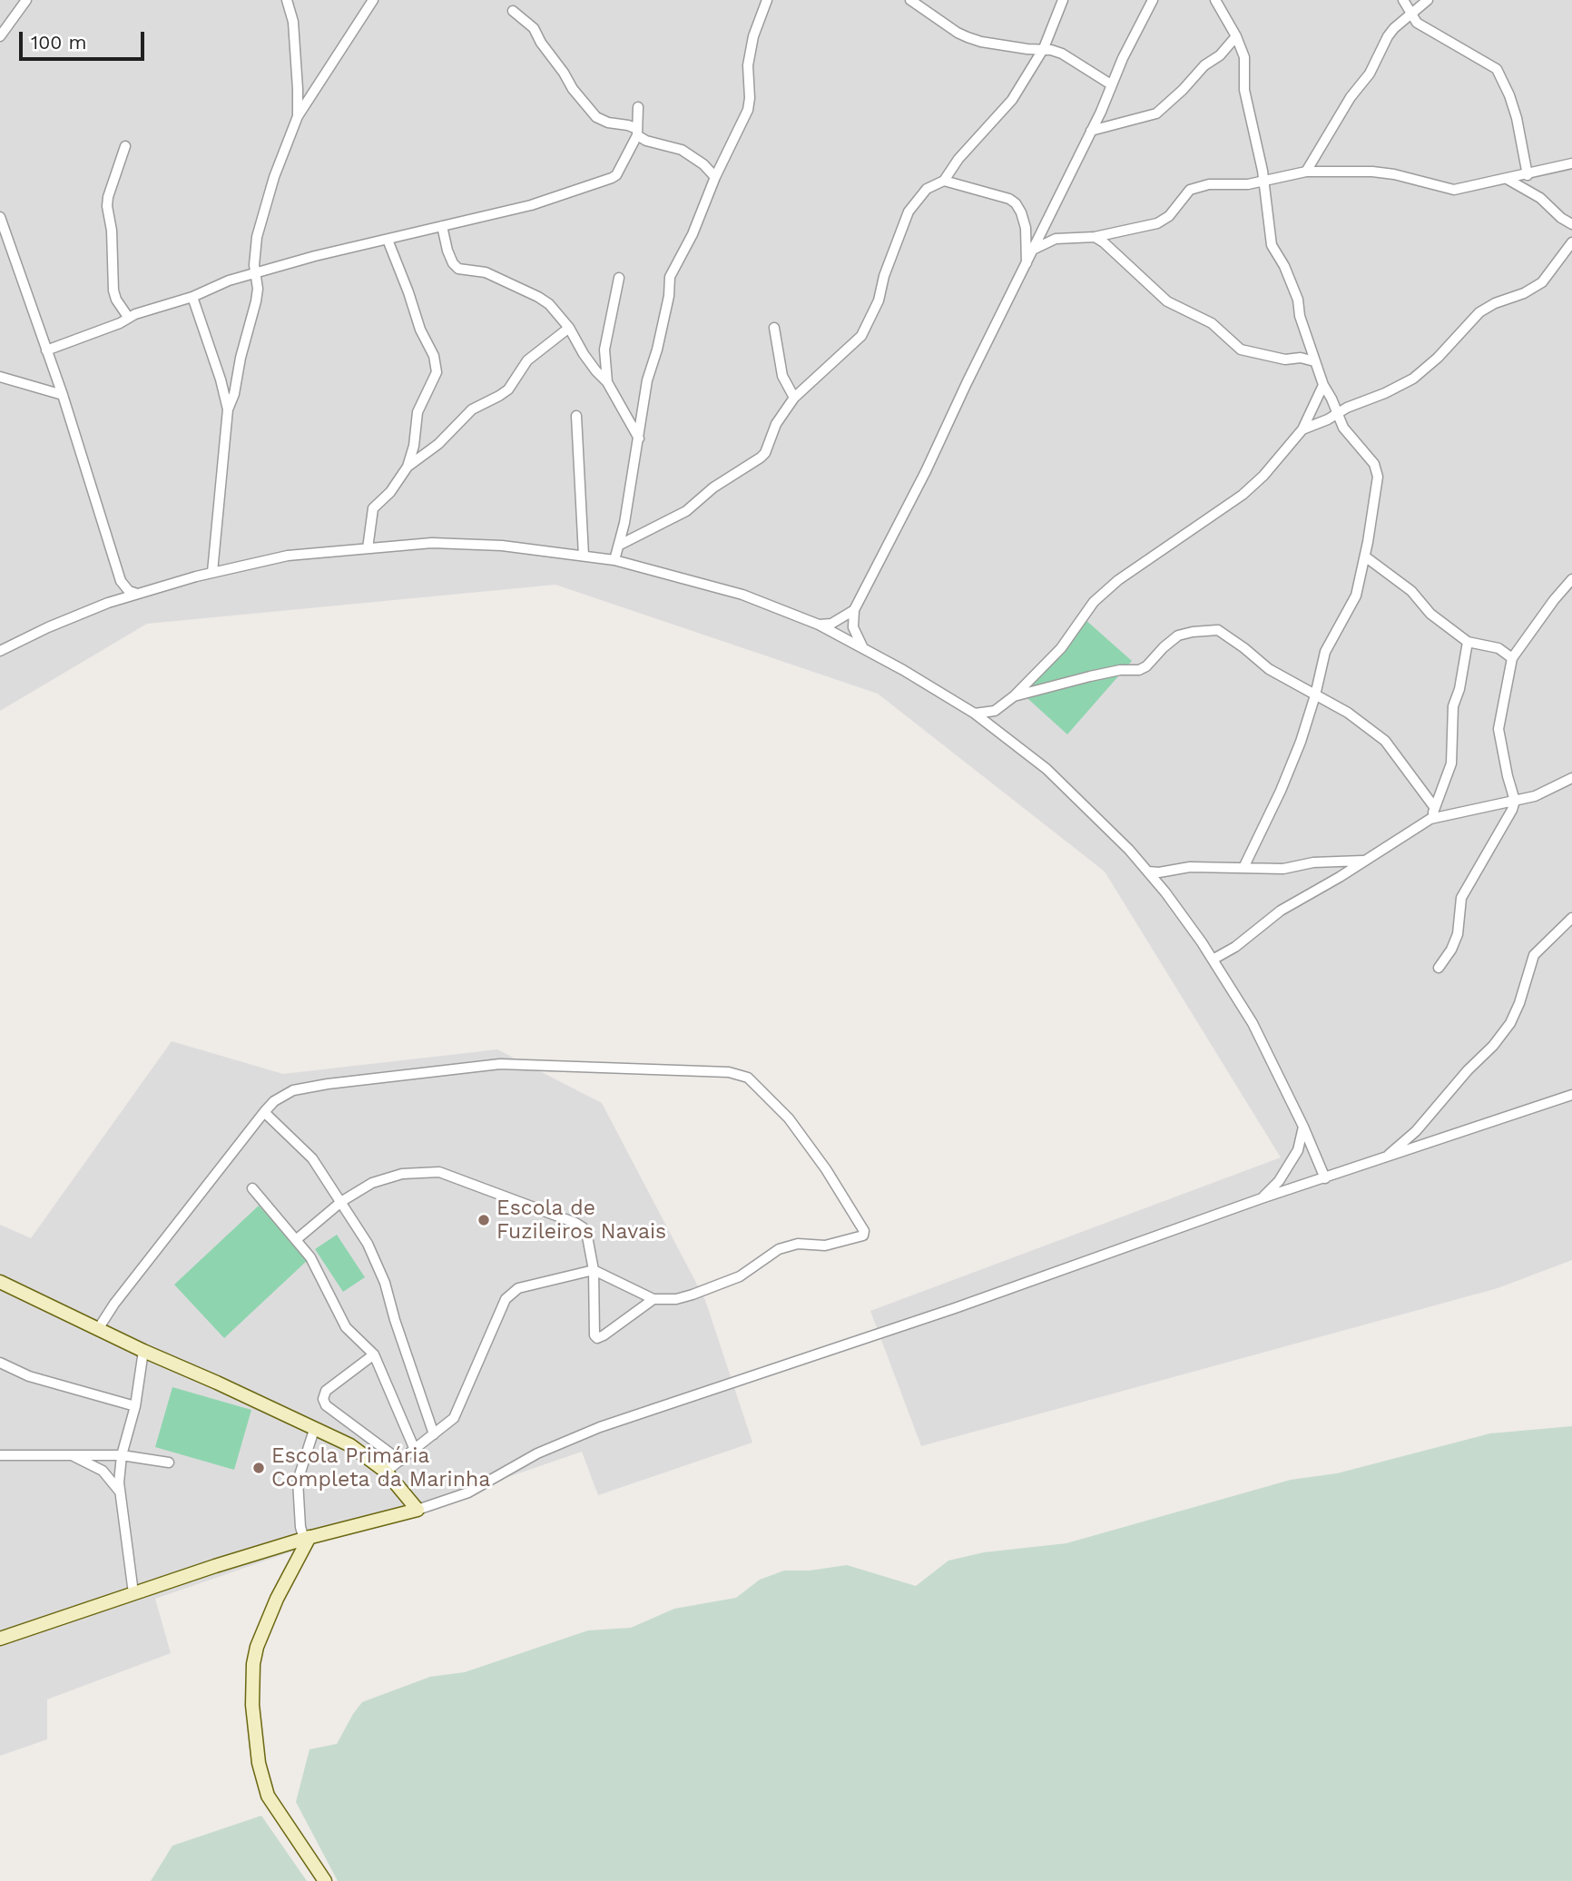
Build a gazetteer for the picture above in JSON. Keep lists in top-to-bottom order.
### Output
{
  "places": ["Escola de Fuzileiros Navais", "Escola Primária Completa da Marinha"],
  "scale_bar": "100 m"
}
